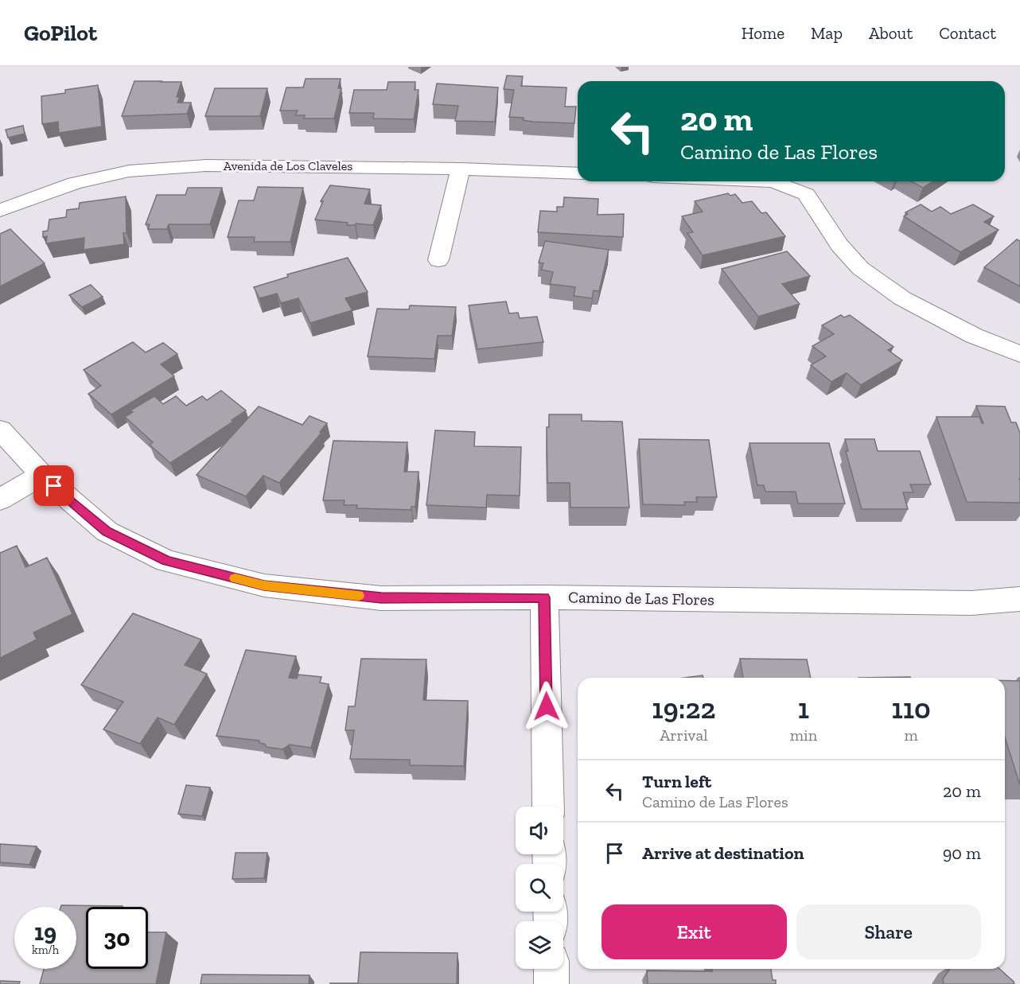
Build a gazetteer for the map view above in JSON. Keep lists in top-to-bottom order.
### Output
{
  "streets": {
    "street": ["Avenida de Los Claveles", "Camino de Las Flores"]
  },
  "page": {
    "header": "GoPilot",
    "nav": [
      "Home",
      "Map",
      "About",
      "Contact"
    ],
    "turn": ["20 m", "Camino de Las Flores"],
    "eta": [
      "19:22",
      "Arrival",
      "1",
      "min",
      "110",
      "m"
    ],
    "list": [
      {
        "name": "Turn left",
        "note": "Camino de Las Flores",
        "value": "20 m"
      },
      {
        "name": "Arrive at destination",
        "value": "90 m"
      }
    ],
    "buttons": ["Exit", "Share"],
    "speed": "19 km/h",
    "limit": "30"
  }
}
